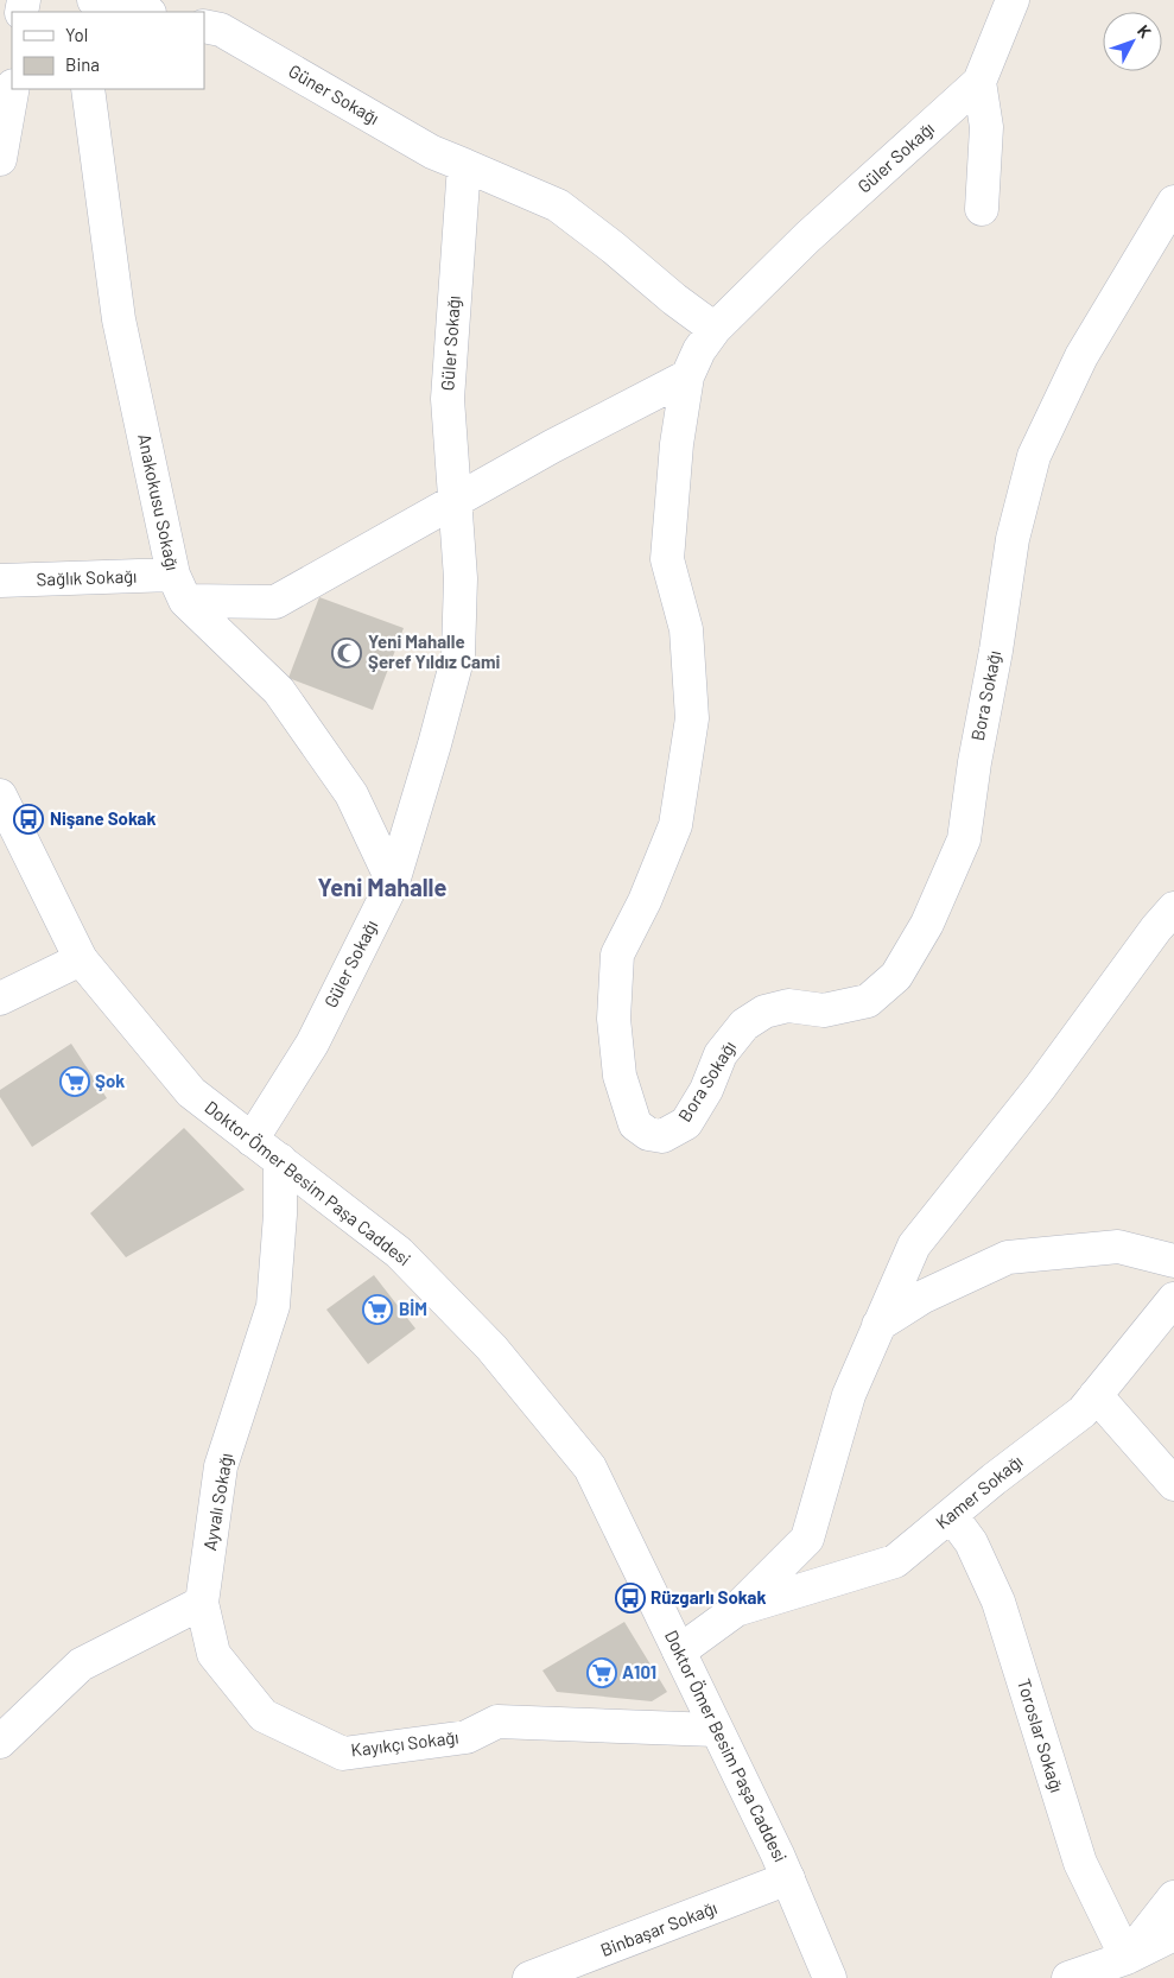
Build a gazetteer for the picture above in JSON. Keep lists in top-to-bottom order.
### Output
{
  "streets": {
    "street": [
      "Güner Sokağı",
      "Güler Sokağı",
      "Anakokusu Sokağı",
      "Sağlık Sokağı",
      "Bora Sokağı",
      "Doktor Ömer Besim Paşa Caddesi",
      "Kamer Sokağı",
      "Ayvalı Sokağı",
      "Toroslar Sokağı",
      "Kayıkçı Sokağı",
      "Binbaşar Sokağı"
    ]
  },
  "crossings": [
    ["Güner Sokağı", "Güler Sokağı"],
    ["Güler Sokağı", "Sağlık Sokağı"],
    ["Güler Sokağı", "Bora Sokağı"],
    ["Güler Sokağı", "Doktor Ömer Besim Paşa Caddesi"],
    ["Anakokusu Sokağı", "Sağlık Sokağı"],
    ["Sağlık Sokağı", "Bora Sokağı"],
    ["Doktor Ömer Besim Paşa Caddesi", "Ayvalı Sokağı"],
    ["Doktor Ömer Besim Paşa Caddesi", "Kayıkçı Sokağı"],
    ["Doktor Ömer Besim Paşa Caddesi", "Binbaşar Sokağı"],
    ["Kamer Sokağı", "Toroslar Sokağı"],
    ["Ayvalı Sokağı", "Kayıkçı Sokağı"]
  ],
  "districts": ["Yeni Mahalle"],
  "places": {
    "mosque": ["Yeni Mahalle Şeref Yıldız Cami"],
    "bus stop": ["Nişane Sokak", "Rüzgarlı Sokak"],
    "supermarket": ["Şok", "BİM", "A101"]
  },
  "legend": ["Yol", "Bina"],
  "north": "top right"
}
